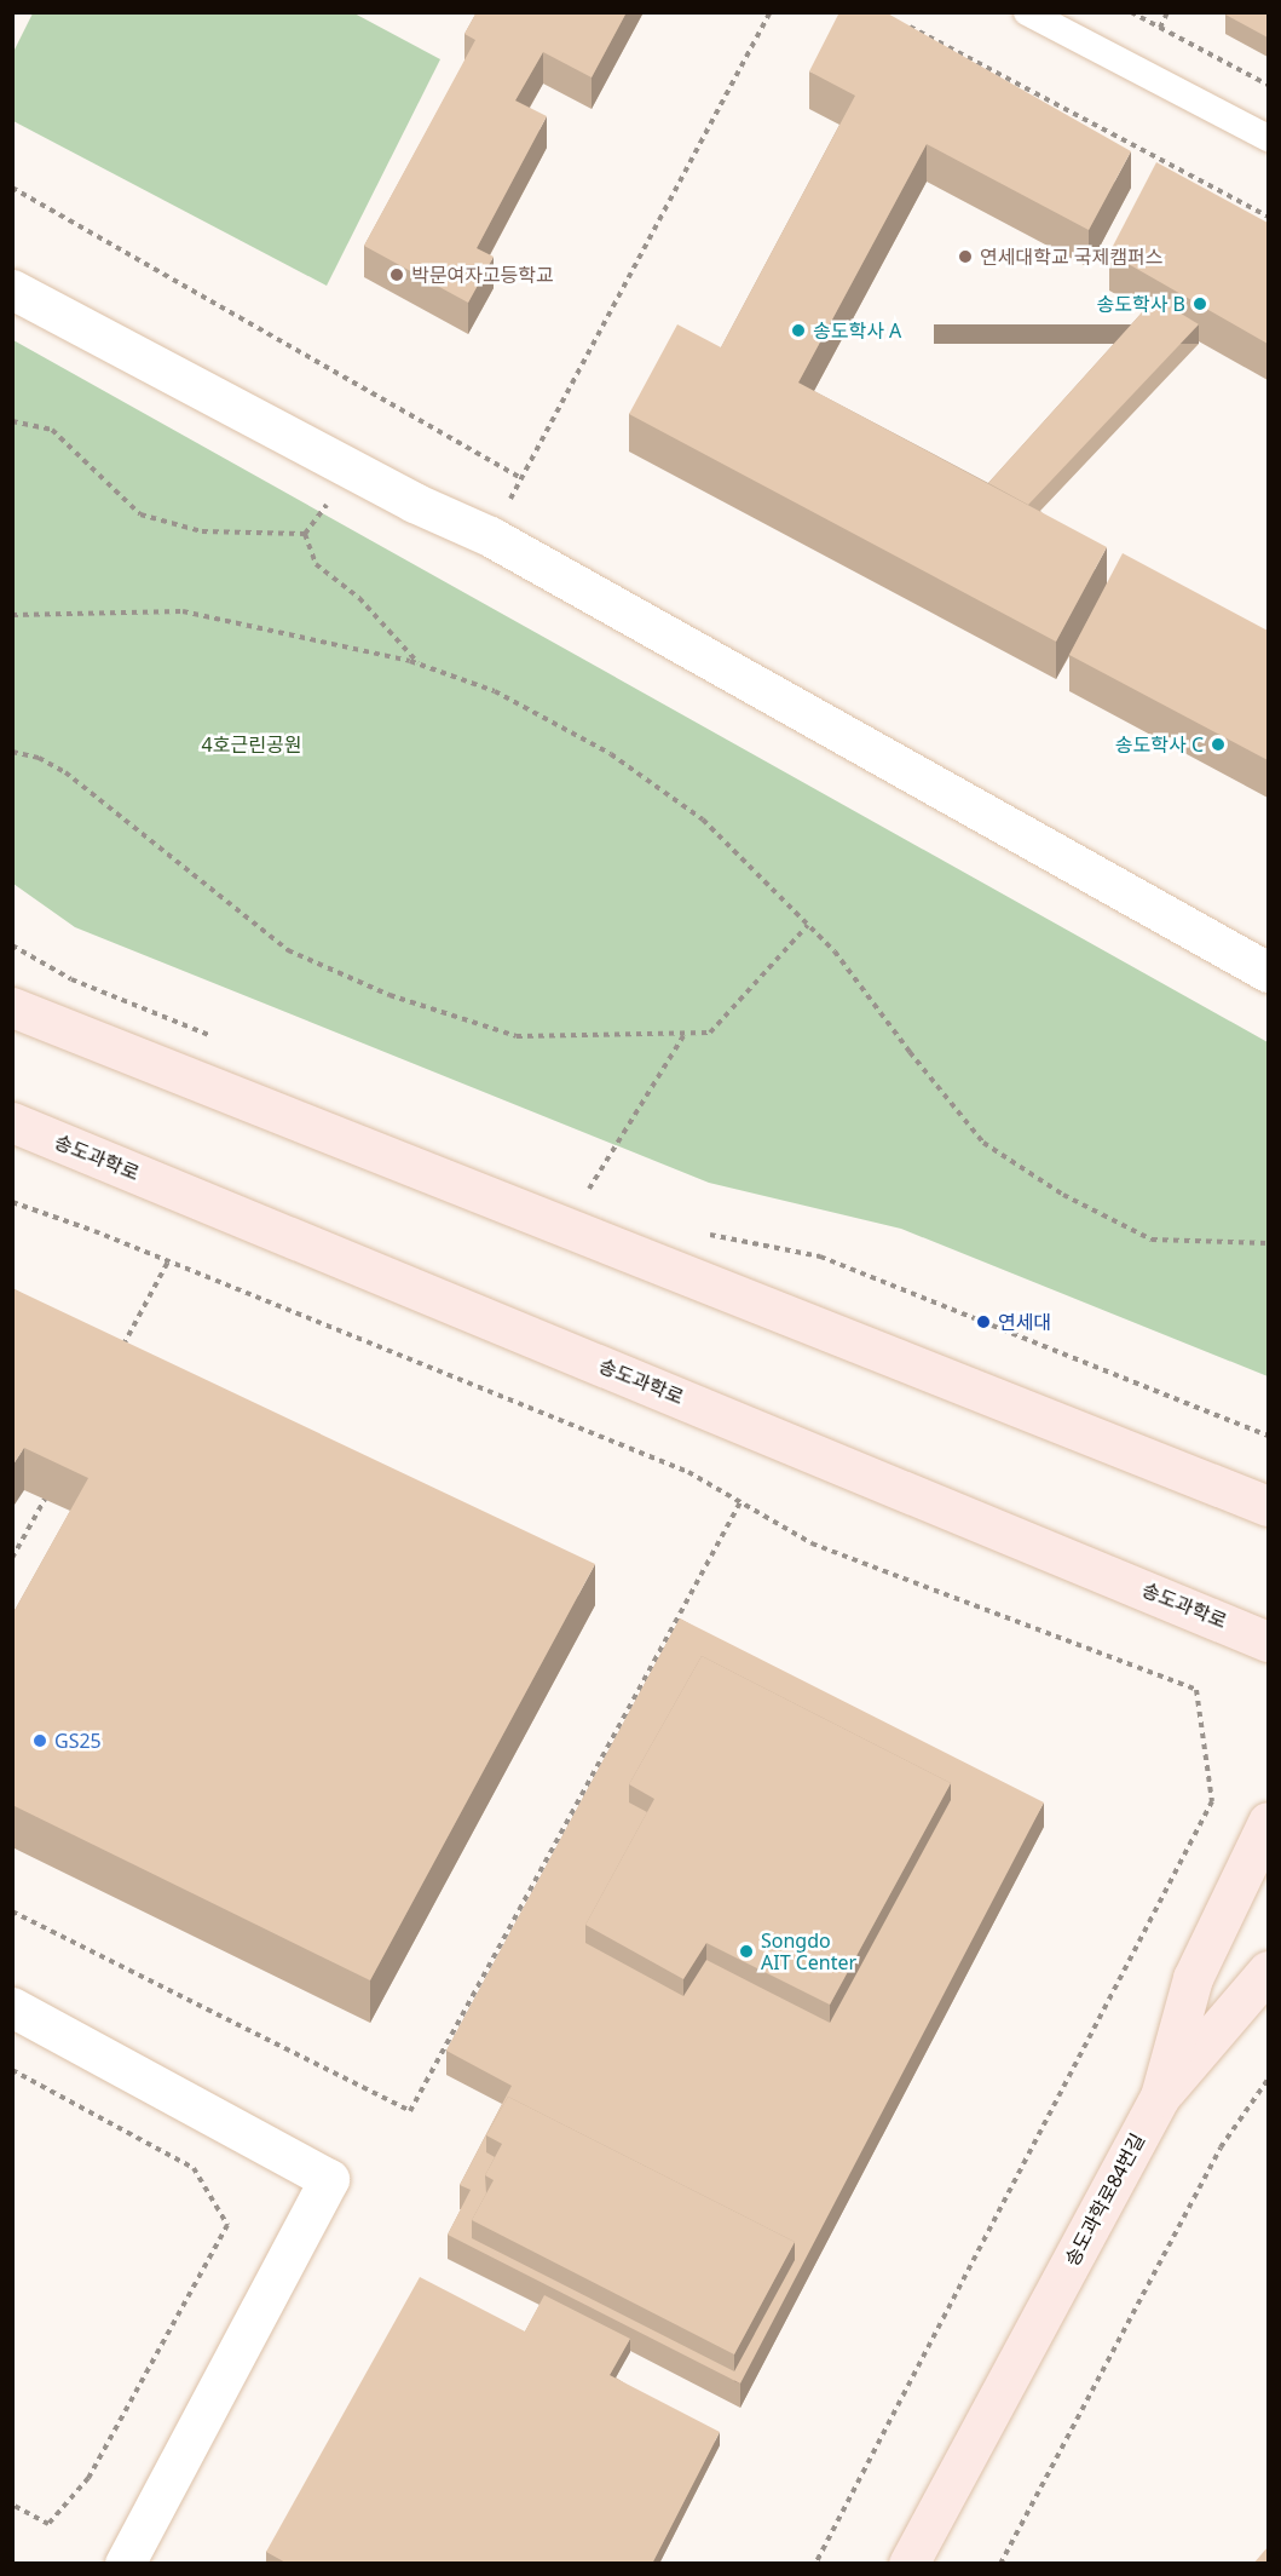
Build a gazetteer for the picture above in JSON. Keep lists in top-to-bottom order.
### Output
{
  "streets": {
    "main road": ["송도과학로", "송도과학로84번길"]
  },
  "parks": ["4호근린공원"],
  "places": [
    "연세대학교 국제캠퍼스",
    "박문여자고등학교",
    "송도학사 B",
    "송도학사 A",
    "송도학사 C",
    "연세대",
    "GS25",
    "Songdo AIT Center"
  ]
}
